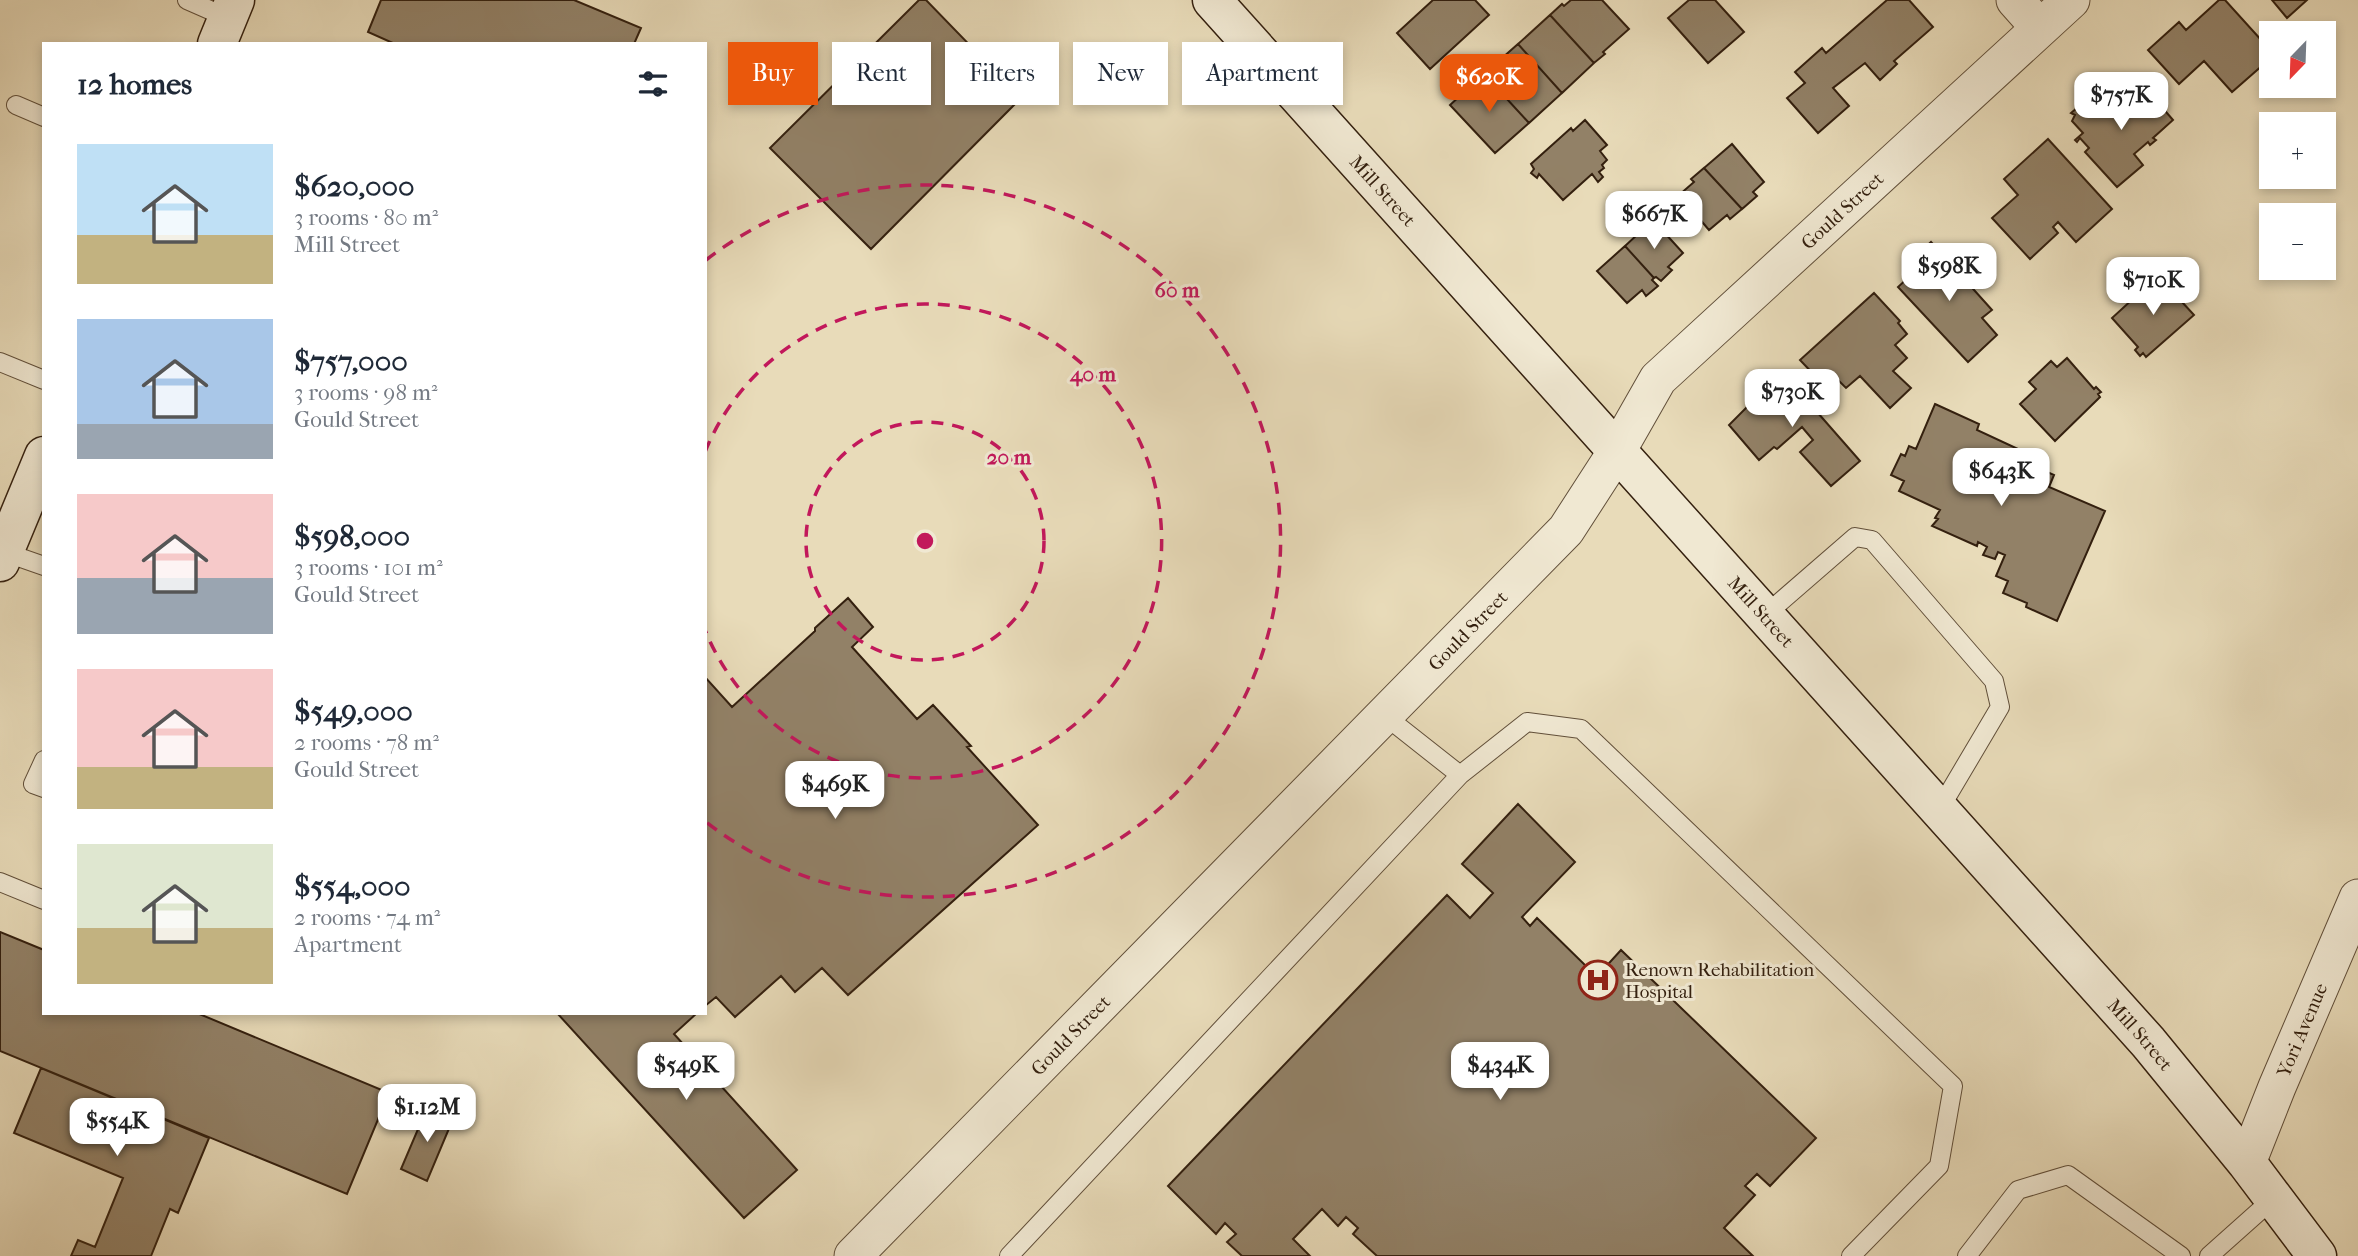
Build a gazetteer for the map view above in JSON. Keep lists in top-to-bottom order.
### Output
{
  "streets": {
    "main road": ["Mill Street"],
    "street": ["Gould Street", "Yori Avenue"]
  },
  "crossings": [
    ["Mill Street", "Gould Street"],
    ["Mill Street", "Yori Avenue"]
  ],
  "places": {
    "hospital": ["Renown Rehabilitation Hospital"]
  },
  "north": "bottom left",
  "page": {
    "map_buttons": ["+", "−"],
    "chip": [
      "Buy",
      "Rent",
      "Filters",
      "New",
      "Apartment"
    ],
    "heading": "12 homes",
    "price": [
      "$620K",
      "$757K",
      "$667K",
      "$598K",
      "$710K",
      "$730K",
      "$643K",
      "$469K",
      "$549K",
      "$434K",
      "$1.12M",
      "$554K"
    ],
    "list": [
      {
        "name": "$620,000",
        "note": "3 rooms · 80 m² · Mill Street"
      },
      {
        "name": "$757,000",
        "note": "3 rooms · 98 m² · Gould Street"
      },
      {
        "name": "$598,000",
        "note": "3 rooms · 101 m² · Gould Street"
      },
      {
        "name": "$549,000",
        "note": "2 rooms · 78 m² · Gould Street"
      },
      {
        "name": "$554,000",
        "note": "2 rooms · 74 m² · Apartment"
      }
    ]
  },
  "rings": ["60 m", "40 m", "20 m"]
}
